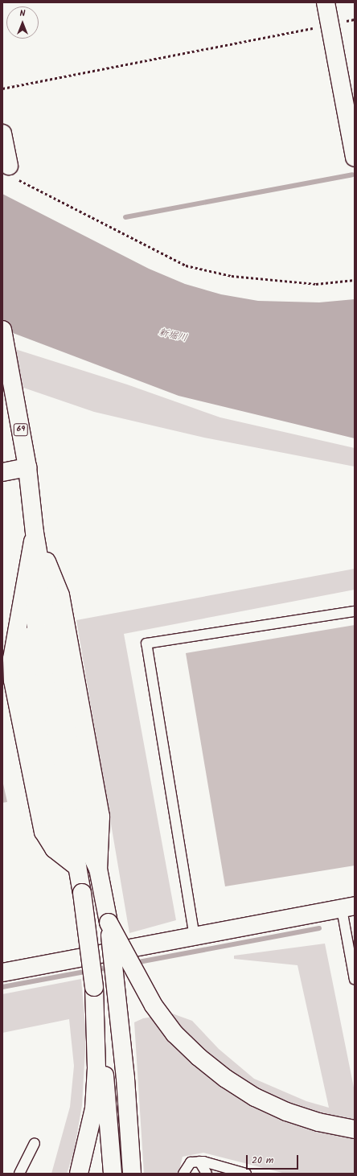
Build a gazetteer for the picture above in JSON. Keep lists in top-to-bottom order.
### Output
{
  "streets": {
    "main road": ["69"]
  },
  "water": ["新堀川"],
  "scale_bar": "20 m",
  "north": "top"
}
